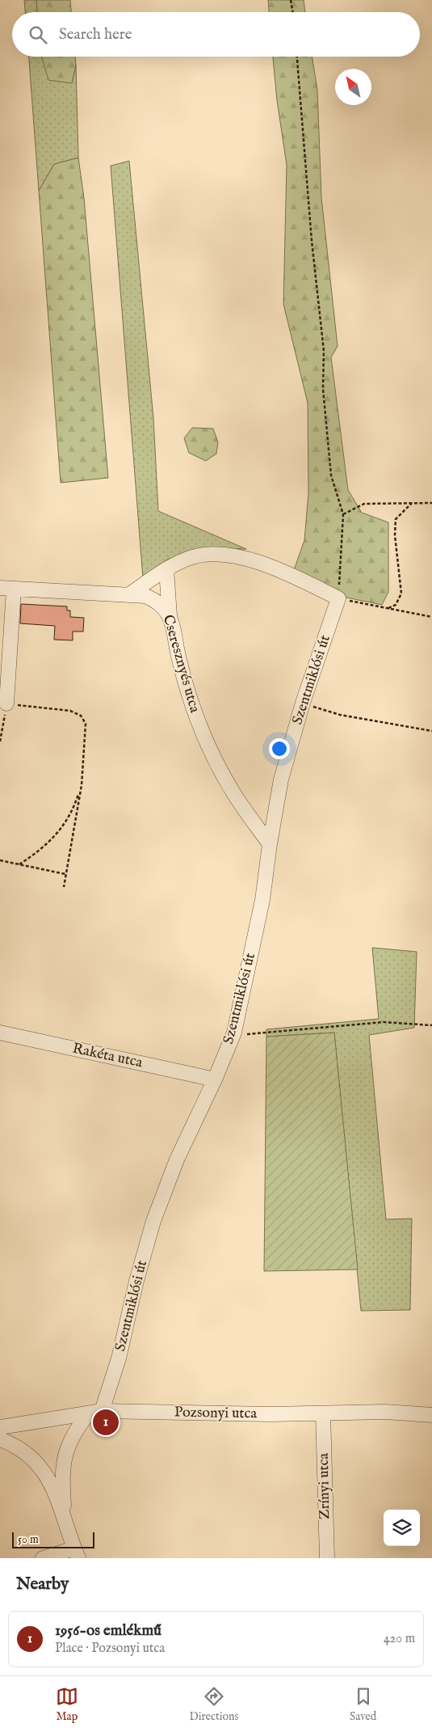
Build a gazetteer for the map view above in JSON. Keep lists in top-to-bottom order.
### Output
{
  "streets": {
    "street": [
      "Cseresznyés utca",
      "Szentmiklósi út",
      "Rakéta utca",
      "Pozsonyi utca",
      "Zrínyi utca"
    ]
  },
  "crossings": [
    ["Cseresznyés utca", "Szentmiklósi út"],
    ["Szentmiklósi út", "Rakéta utca"],
    ["Szentmiklósi út", "Pozsonyi utca"],
    ["Pozsonyi utca", "Zrínyi utca"]
  ],
  "scale_bar": "50 m",
  "north": "top left",
  "page": {
    "search": "Search here",
    "pins": "1",
    "scale": "50 m",
    "heading": "Nearby",
    "list": [
      {
        "mark": "1",
        "name": "1956-os emlékmű",
        "note": "Place · Pozsonyi utca",
        "value": "420 m"
      }
    ],
    "nav": ["Map", "Directions", "Saved"]
  }
}
